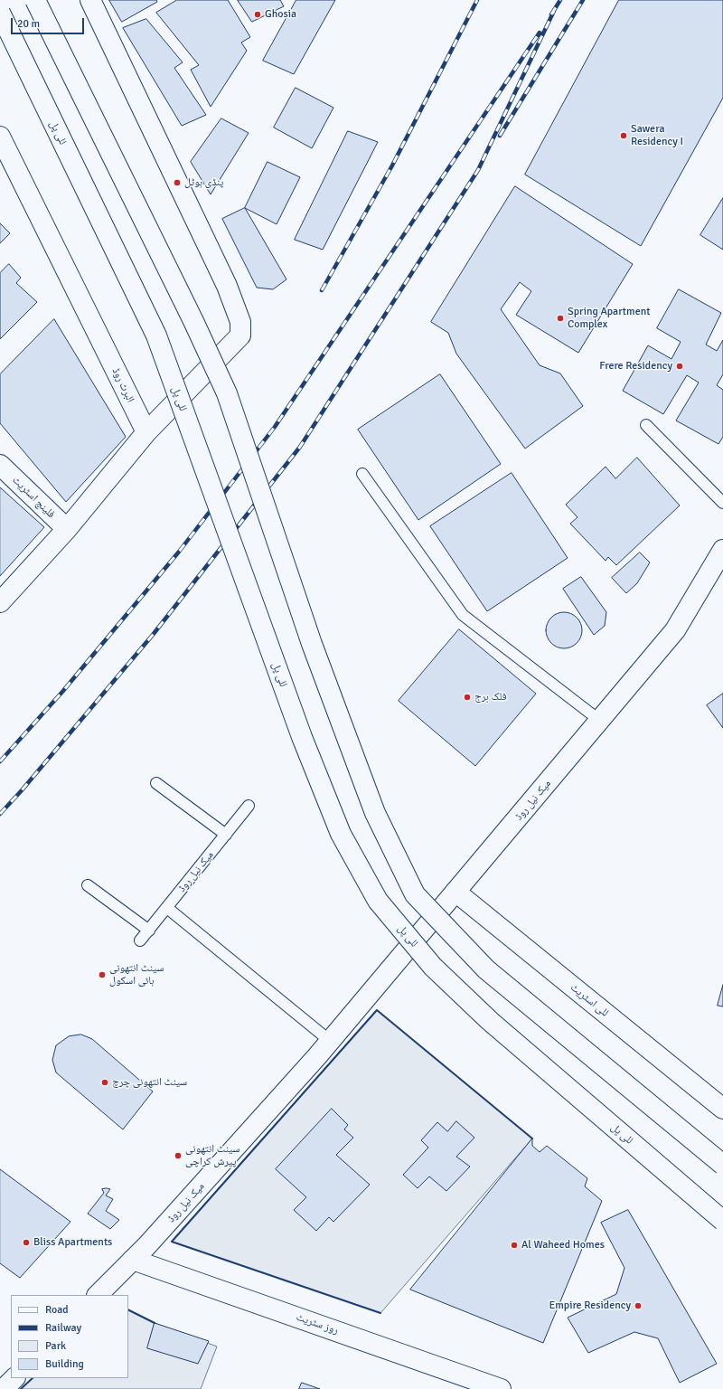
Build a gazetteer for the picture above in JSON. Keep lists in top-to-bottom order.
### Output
{
  "streets": {
    "street": [
      "للی پل",
      "البرٹ روڈ",
      "فلینچ اسٹریٹ",
      "میک نیل روڈ",
      "للی اسٹریٹ",
      "روز سٹریٹ"
    ]
  },
  "crossings": [
    ["میک نیل روڈ", "للی اسٹریٹ"],
    ["میک نیل روڈ", "روز سٹریٹ"]
  ],
  "places": [
    "Ghosia",
    "Sawera Residency I",
    "پنڈی ہوٹل",
    "Spring Apartment Complex",
    "Frere Residency",
    "فلک برج",
    "سینٹ انتھونی ہائی اسکول",
    "سینٹ انتھونی چرچ",
    "سینٹ انتھونی پیرش کراچی",
    "Bliss Apartments",
    "Al Waheed Homes",
    "Empire Residency"
  ],
  "legend": [
    "Road",
    "Railway",
    "Park",
    "Building"
  ],
  "scale_bar": "20 m"
}
